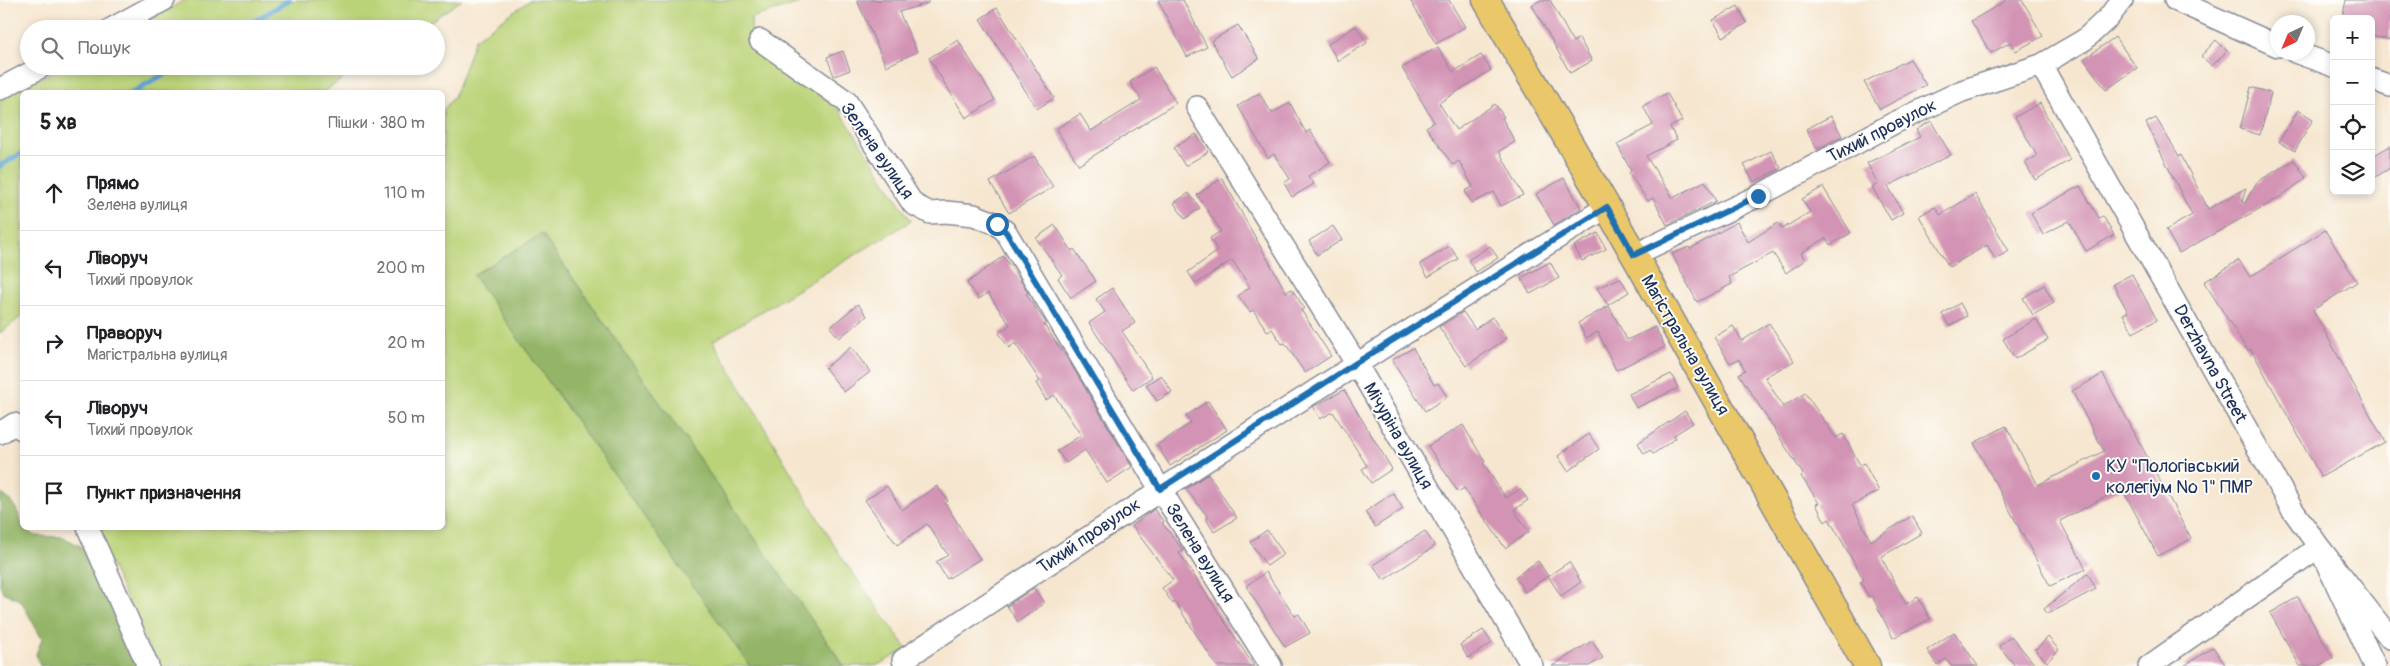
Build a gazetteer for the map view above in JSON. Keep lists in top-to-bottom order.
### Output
{
  "streets": {
    "main road": ["Магістральна вулиця"],
    "street": [
      "Тихий провулок",
      "Зелена вулиця",
      "Derzhavna Street",
      "Мічуріна вулиця"
    ]
  },
  "crossings": [
    ["Тихий провулок", "Зелена вулиця"],
    ["Тихий провулок", "Магістральна вулиця"],
    ["Тихий провулок", "Derzhavna Street"],
    ["Тихий провулок", "Мічуріна вулиця"]
  ],
  "places": ["КУ \"Пологівський колегіум № 1\" ПМР"],
  "north": "bottom left",
  "page": {
    "map_buttons": ["+", "−"],
    "search": "Пошук",
    "heading": ["5 хв", "Пішки · 380 m"],
    "list": [
      ["Прямо", "Зелена вулиця", "110 m"],
      ["Ліворуч", "Тихий провулок", "200 m"],
      ["Праворуч", "Магістральна вулиця", "20 m"],
      ["Ліворуч", "Тихий провулок", "50 m"],
      "Пункт призначення"
    ]
  }
}
